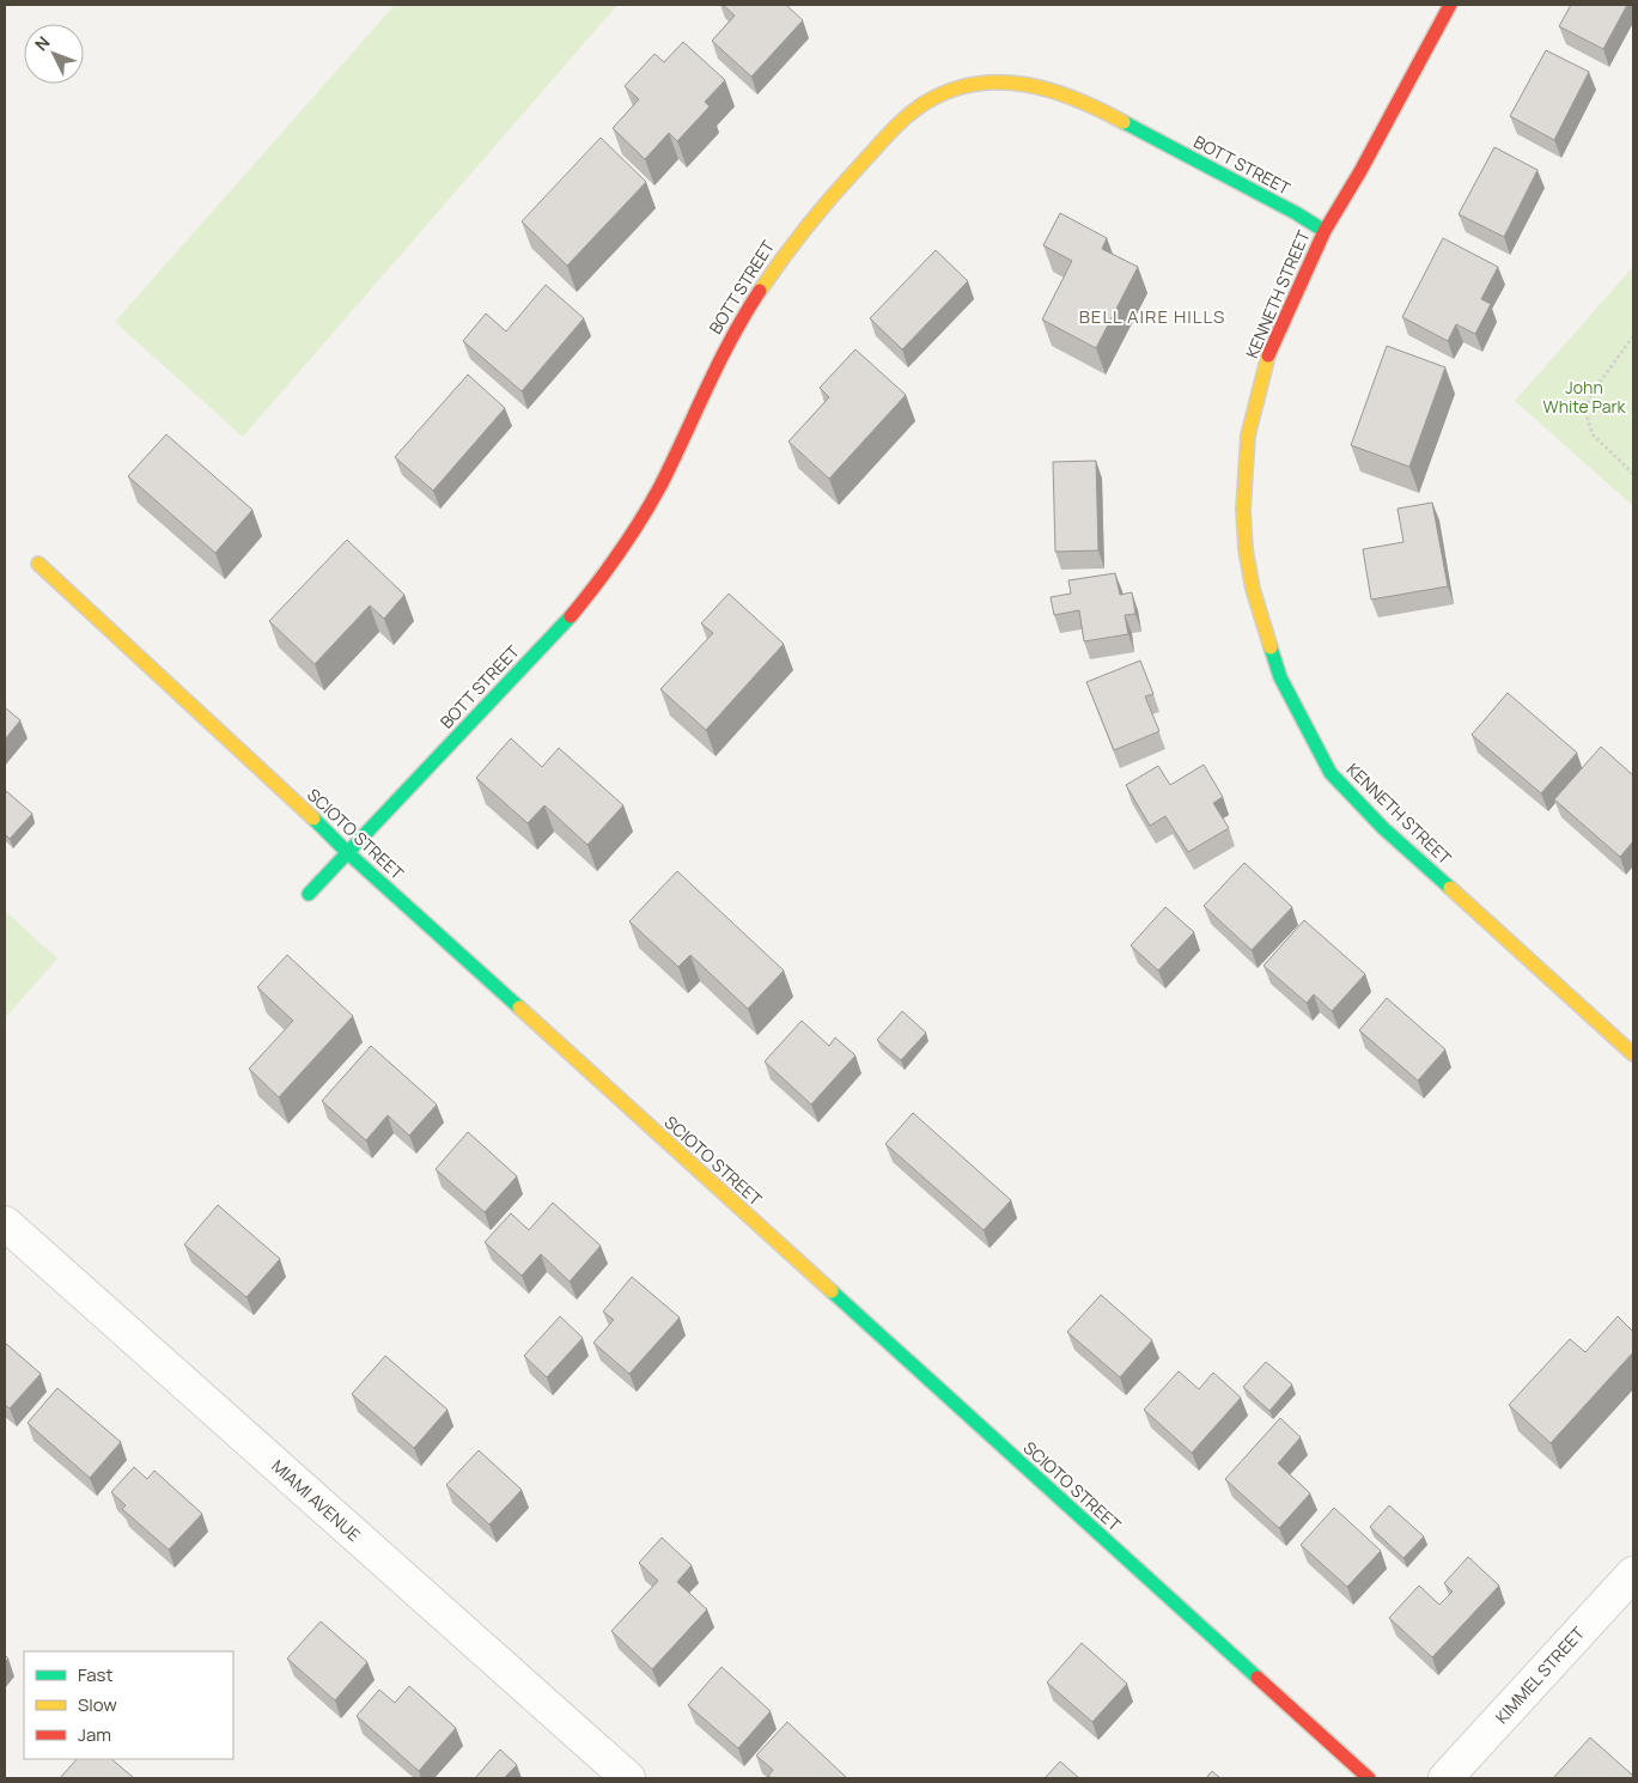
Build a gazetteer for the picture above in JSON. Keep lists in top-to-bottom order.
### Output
{
  "streets": {
    "street": [
      "BOTT STREET",
      "KENNETH STREET",
      "SCIOTO STREET",
      "MIAMI AVENUE",
      "KIMMEL STREET"
    ]
  },
  "crossings": [
    ["BOTT STREET", "KENNETH STREET"],
    ["BOTT STREET", "SCIOTO STREET"]
  ],
  "districts": ["BELL AIRE HILLS"],
  "parks": ["John White Park"],
  "legend": ["Fast", "Slow", "Jam"],
  "north": "top left"
}
